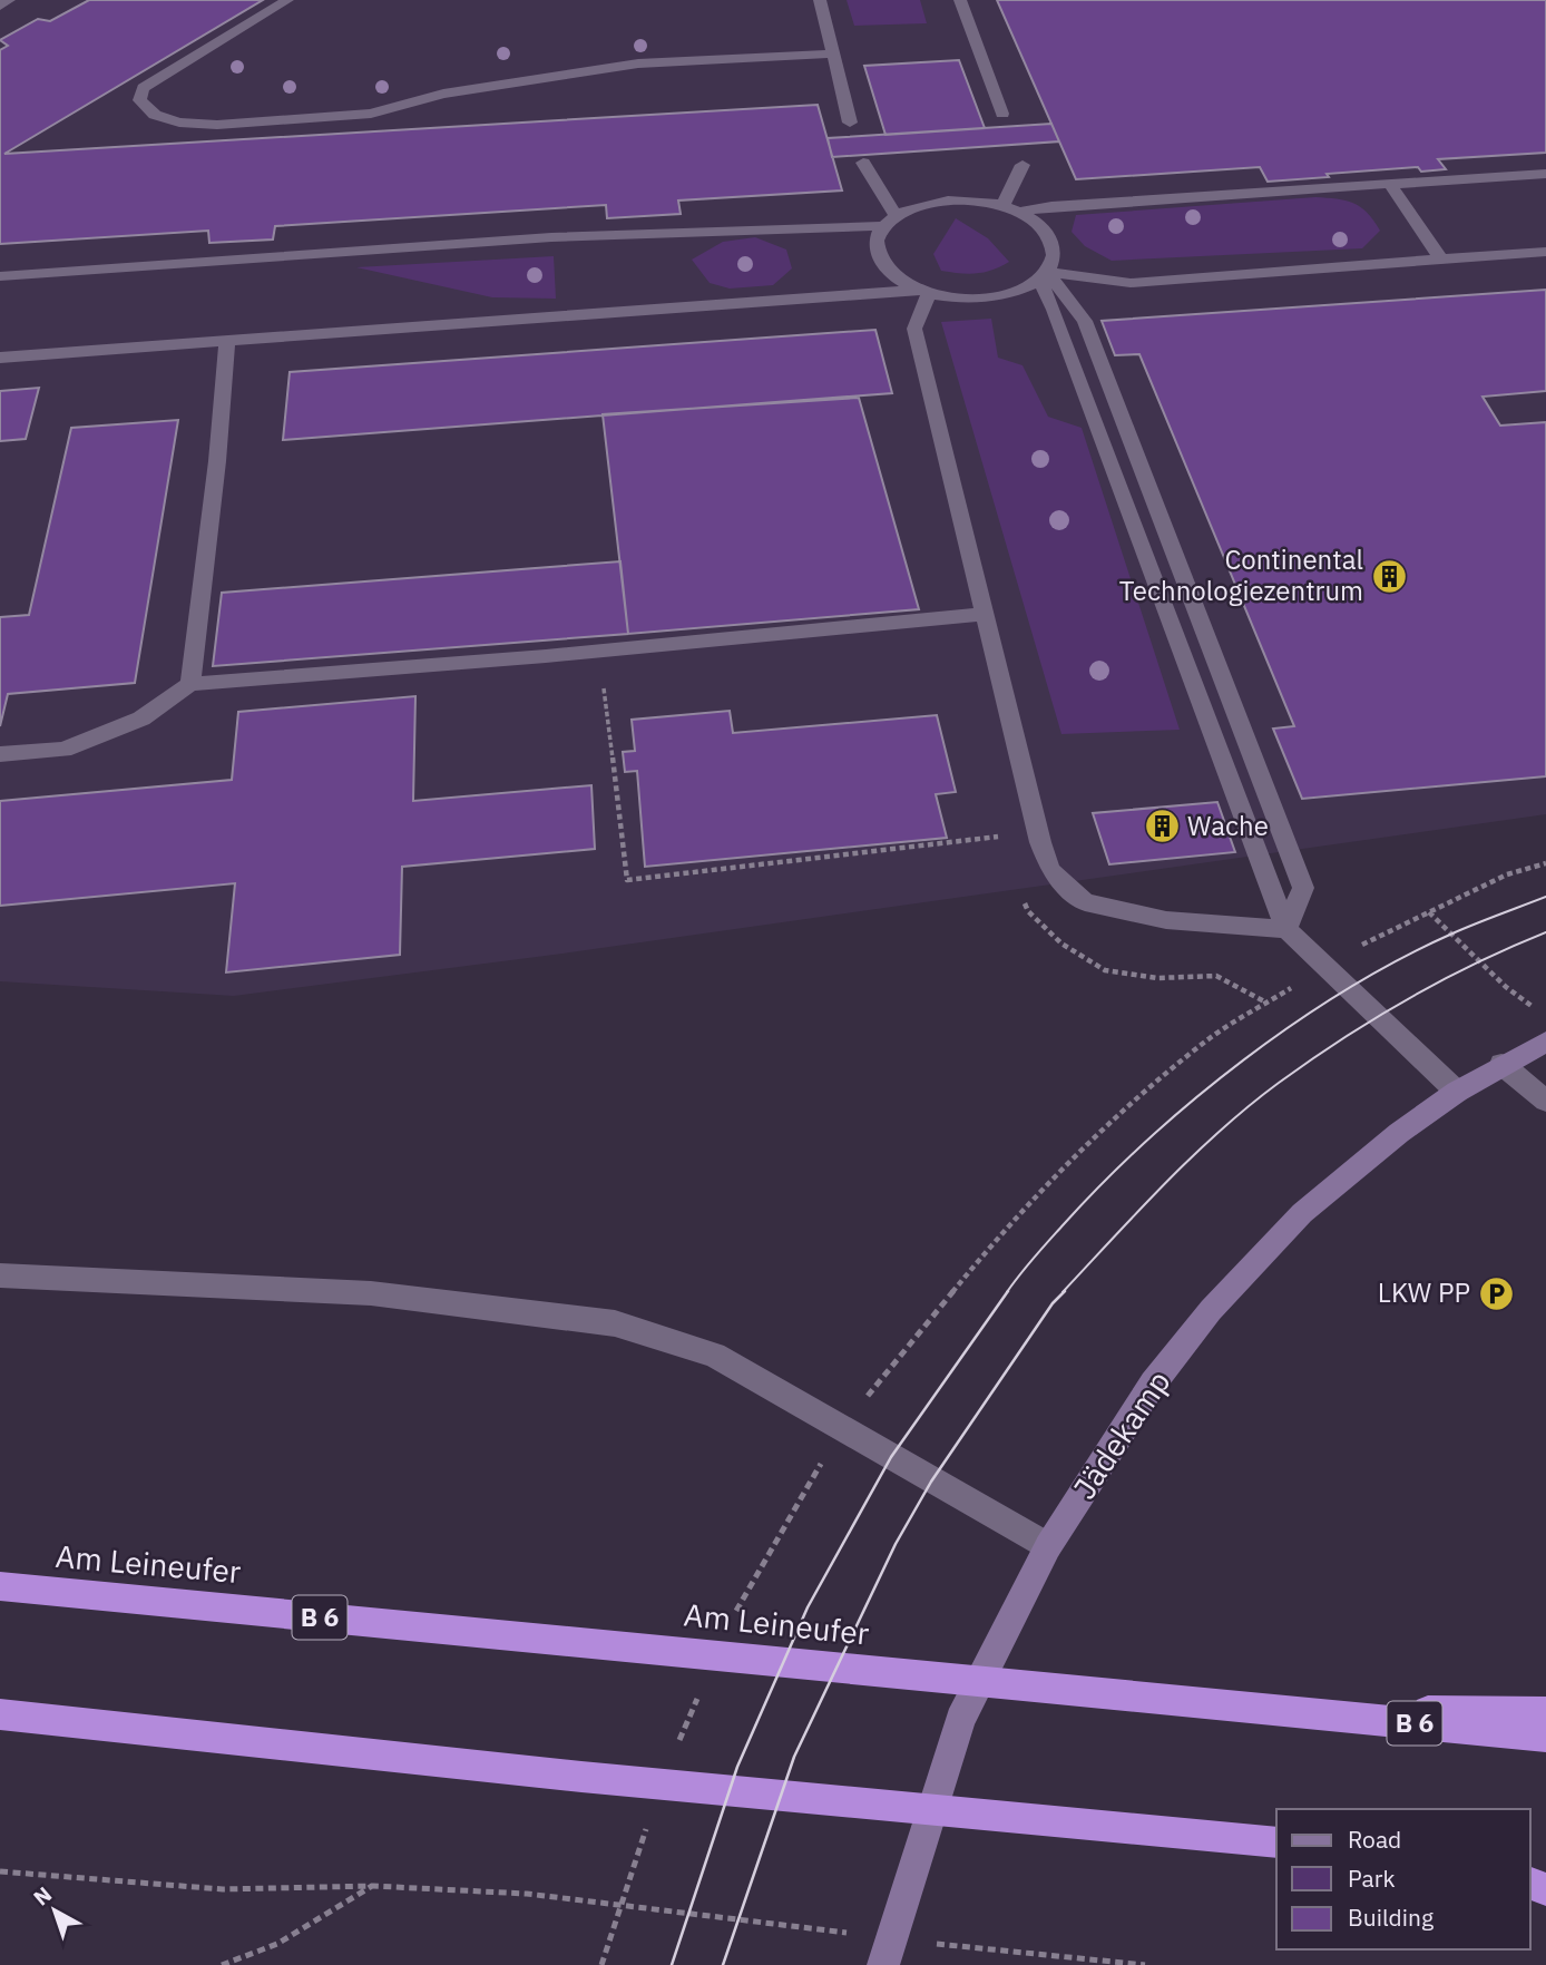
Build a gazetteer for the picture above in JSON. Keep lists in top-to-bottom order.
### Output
{
  "streets": {
    "highway": ["Am Leineufer", "B 6"],
    "street": ["Jädekamp"]
  },
  "places": {
    "building": ["Continental Technologiezentrum", "Wache"],
    "parking": ["LKW PP"]
  },
  "legend": ["Road", "Park", "Building"],
  "north": "top left"
}
